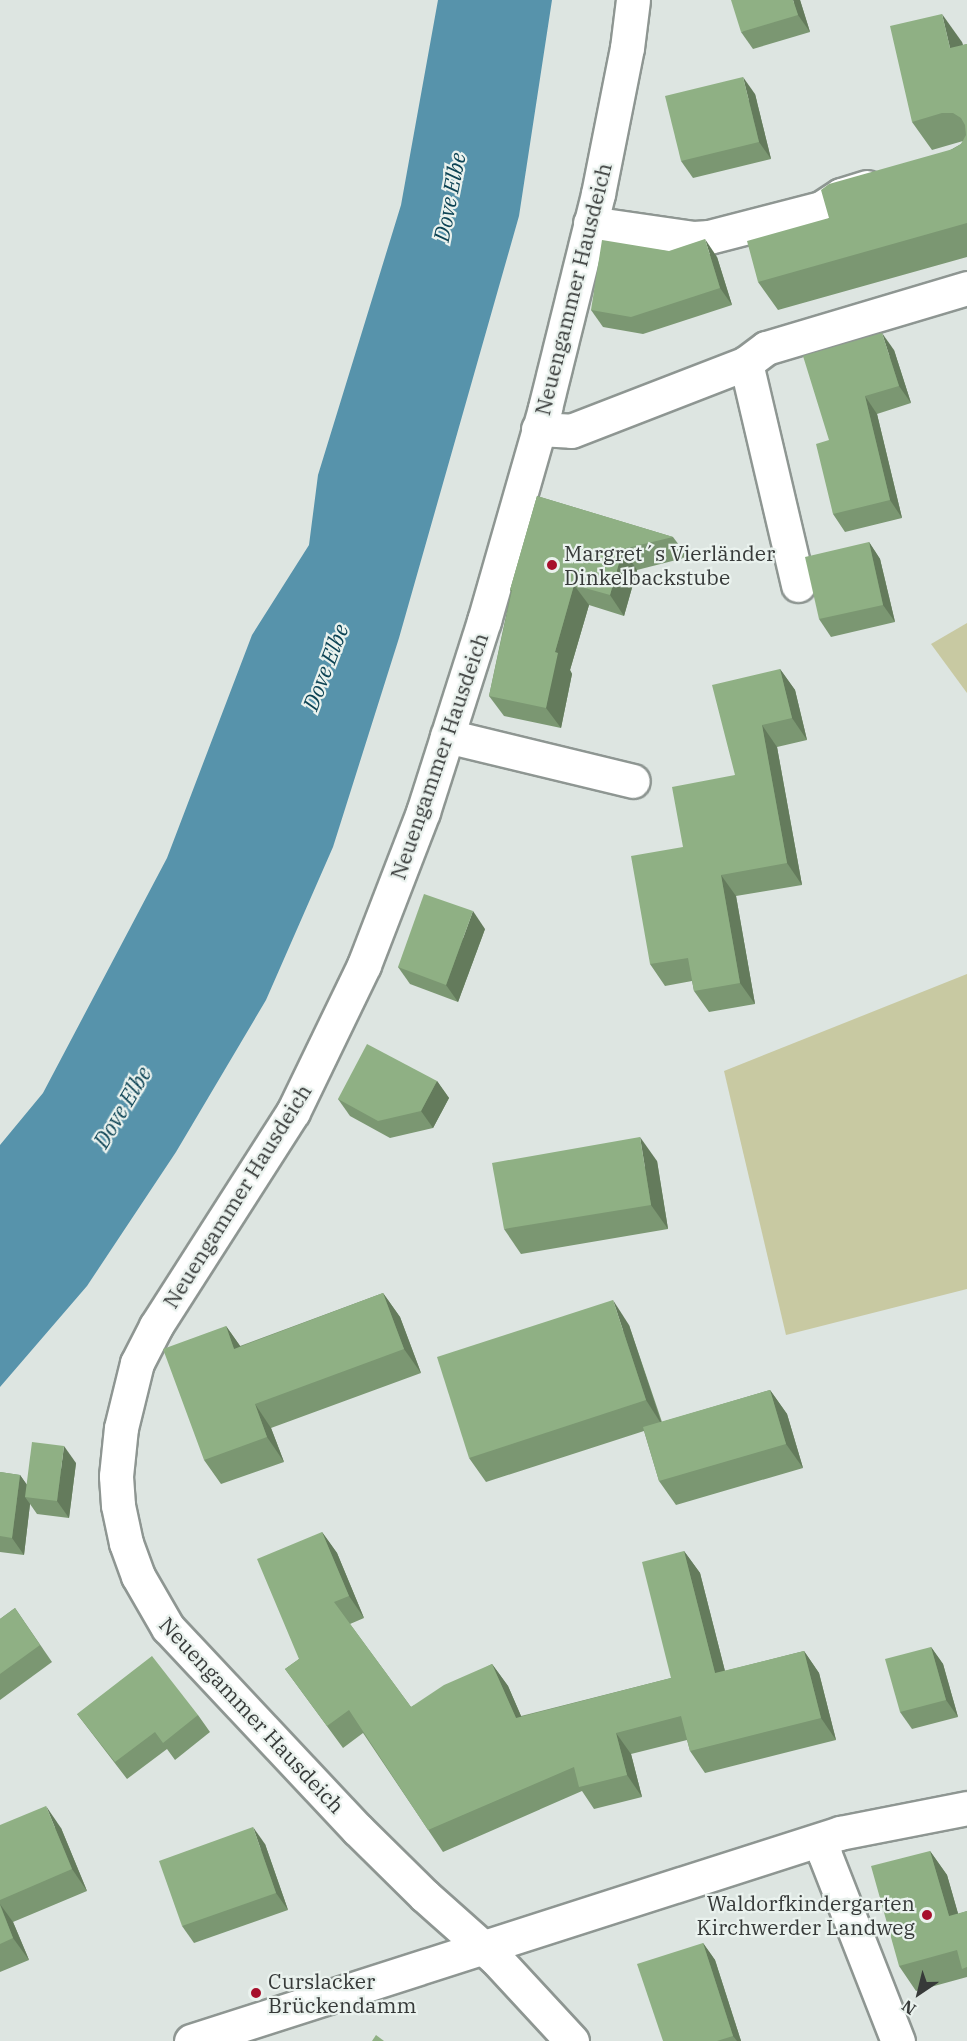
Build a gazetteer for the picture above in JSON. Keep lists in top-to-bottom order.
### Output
{
  "streets": {
    "street": ["Neuengammer Hausdeich"]
  },
  "water": ["Dove Elbe"],
  "places": ["Margret´s Vierländer Dinkelbackstube", "Waldorfkindergarten Kirchwerder Landweg", "Curslacker Brückendamm"],
  "north": "bottom left"
}
